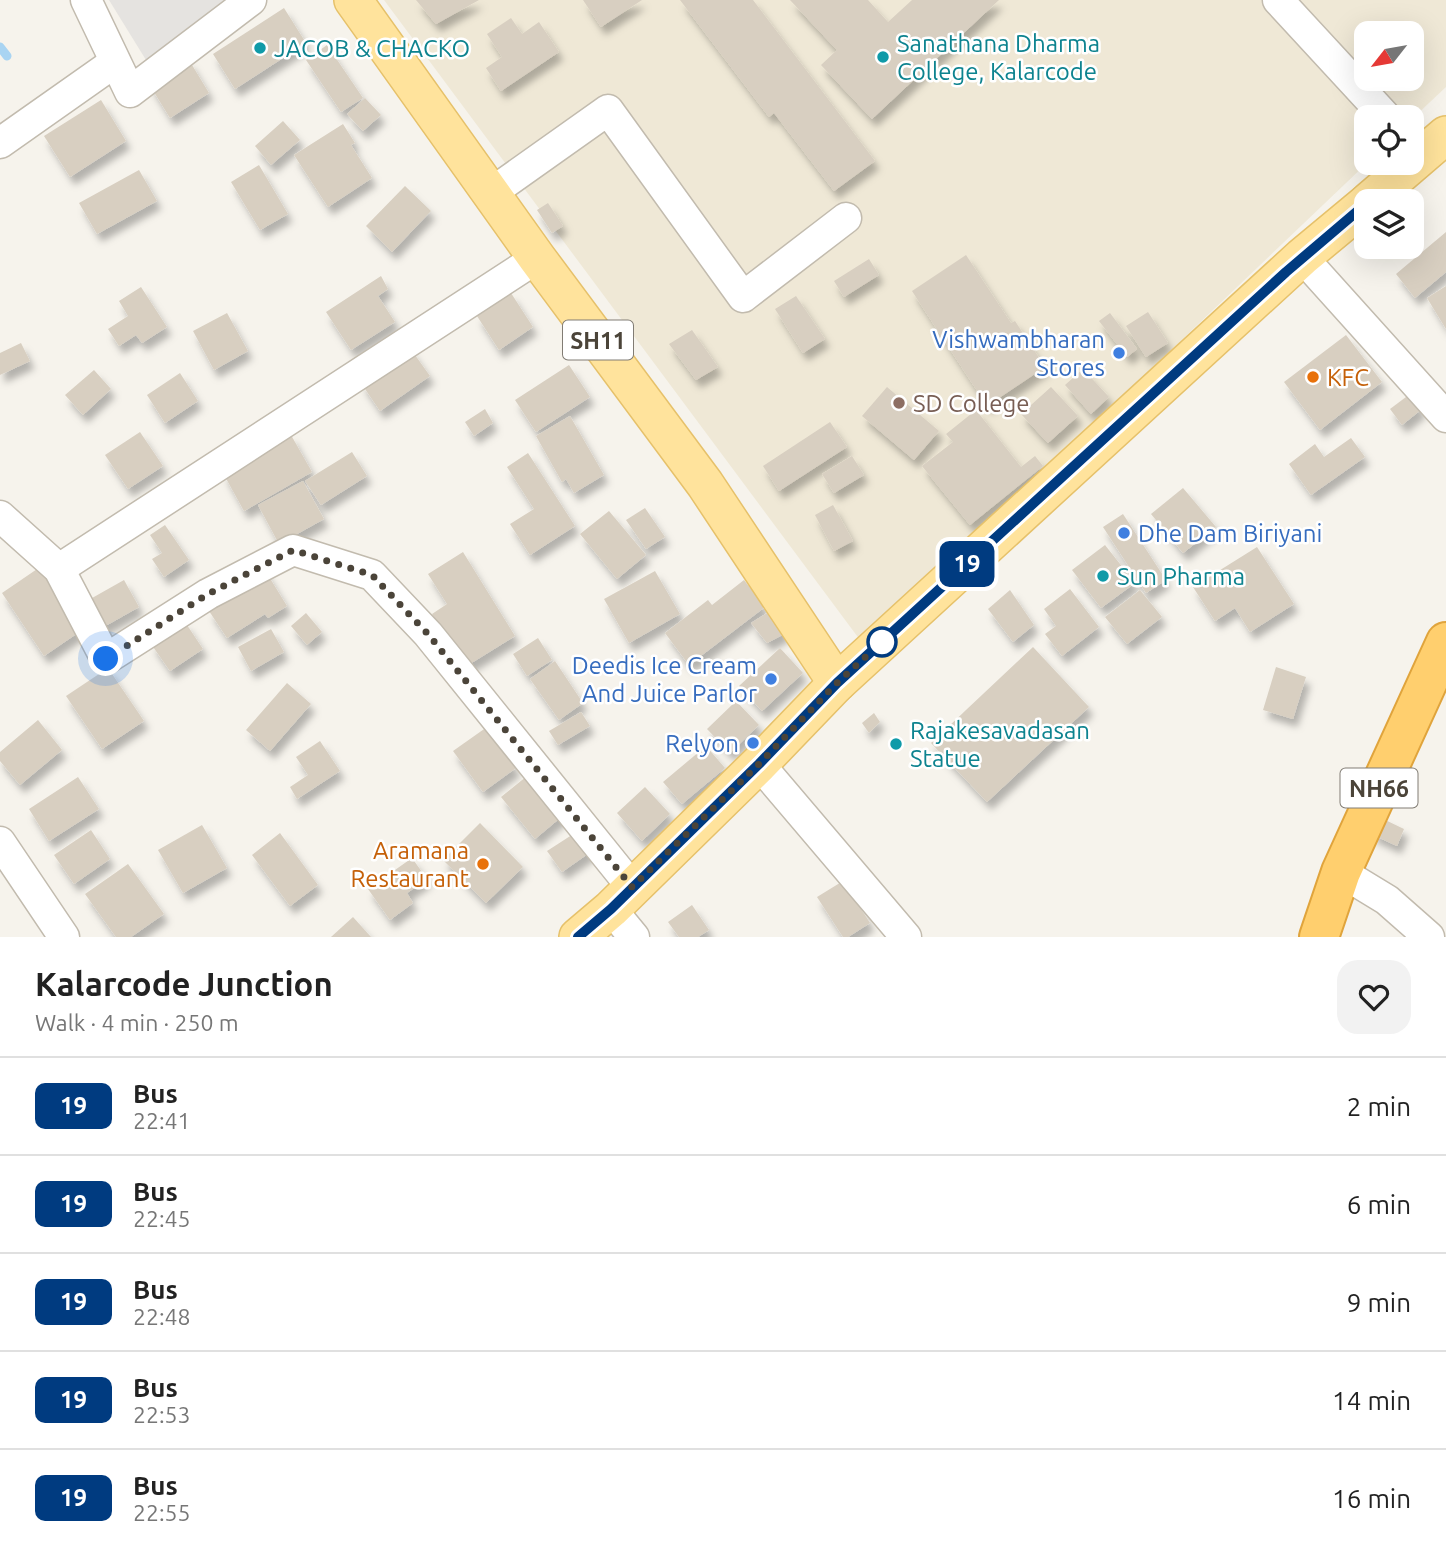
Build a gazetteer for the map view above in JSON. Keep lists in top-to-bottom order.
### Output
{
  "streets": {
    "highway": ["NH66"],
    "main road": ["SH11"]
  },
  "places": [
    "JACOB & CHACKO",
    "Sanathana Dharma College, Kalarcode",
    "Vishwambharan Stores",
    "KFC",
    "SD College",
    "Dhe Dam Biriyani",
    "Sun Pharma",
    "Deedis Ice Cream And Juice Parlor",
    "Relyon",
    "Rajakesavadasan Statue",
    "Aramana Restaurant"
  ],
  "lines": ["bus line 19"],
  "north": "bottom left",
  "page": {
    "on_map": "19",
    "heading": ["Kalarcode Junction", "Walk · 4 min · 250 m"],
    "list": [
      {
        "mark": "19",
        "name": "Bus",
        "note": "22:41",
        "value": "2 min"
      },
      {
        "mark": "19",
        "name": "Bus",
        "note": "22:45",
        "value": "6 min"
      },
      {
        "mark": "19",
        "name": "Bus",
        "note": "22:48",
        "value": "9 min"
      },
      {
        "mark": "19",
        "name": "Bus",
        "note": "22:53",
        "value": "14 min"
      },
      {
        "mark": "19",
        "name": "Bus",
        "note": "22:55",
        "value": "16 min"
      }
    ]
  }
}
